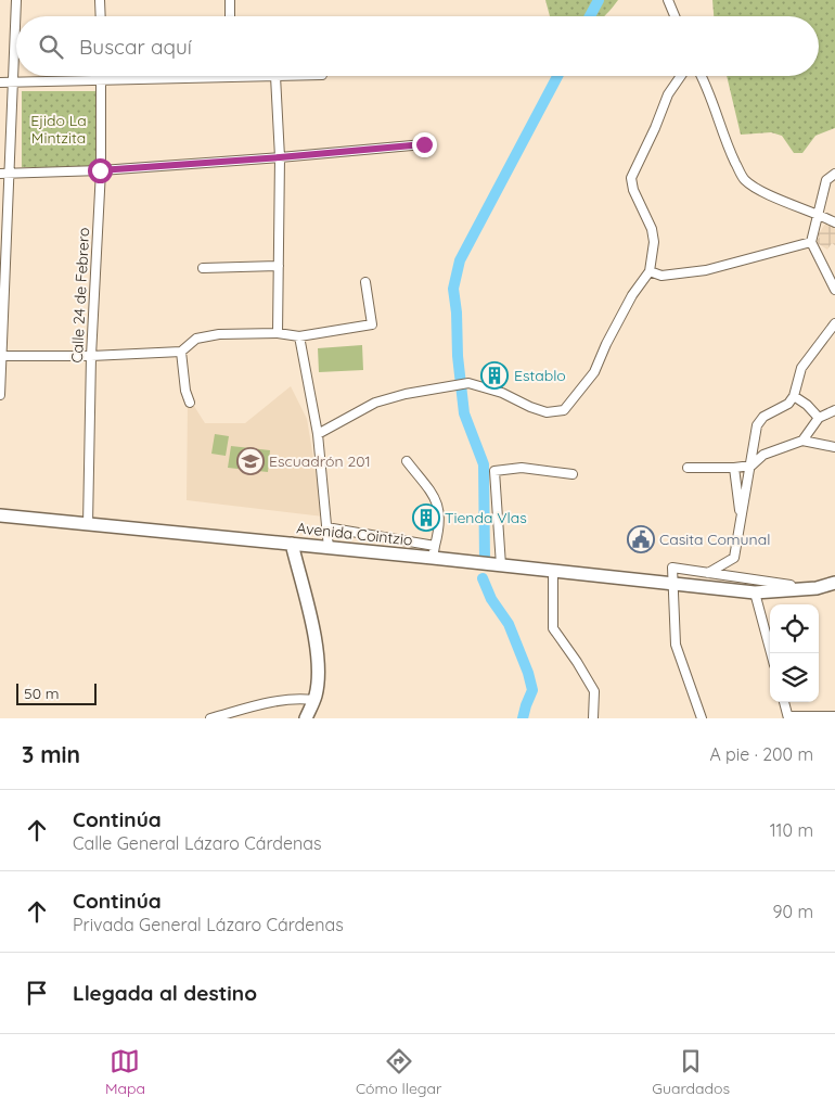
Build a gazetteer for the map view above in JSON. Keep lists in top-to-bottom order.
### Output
{
  "streets": {
    "main road": ["Avenida Cointzio"],
    "street": ["Calle 24 de Febrero"]
  },
  "crossings": [
    ["Calle 24 de Febrero", "Avenida Cointzio"]
  ],
  "parks": ["Ejido La Mintzita"],
  "places": {
    "building": ["Establo", "Tienda Vlas"],
    "school or university": ["Escuadrón 201"],
    "public building": ["Casita Comunal"]
  },
  "scale_bar": "50 m",
  "page": {
    "search": "Buscar aquí",
    "scale": "50 m",
    "heading": ["3 min", "A pie · 200 m"],
    "list": [
      ["Continúa", "Calle General Lázaro Cárdenas", "110 m"],
      ["Continúa", "Privada General Lázaro Cárdenas", "90 m"],
      "Llegada al destino"
    ],
    "nav": ["Mapa", "Cómo llegar", "Guardados"]
  }
}
